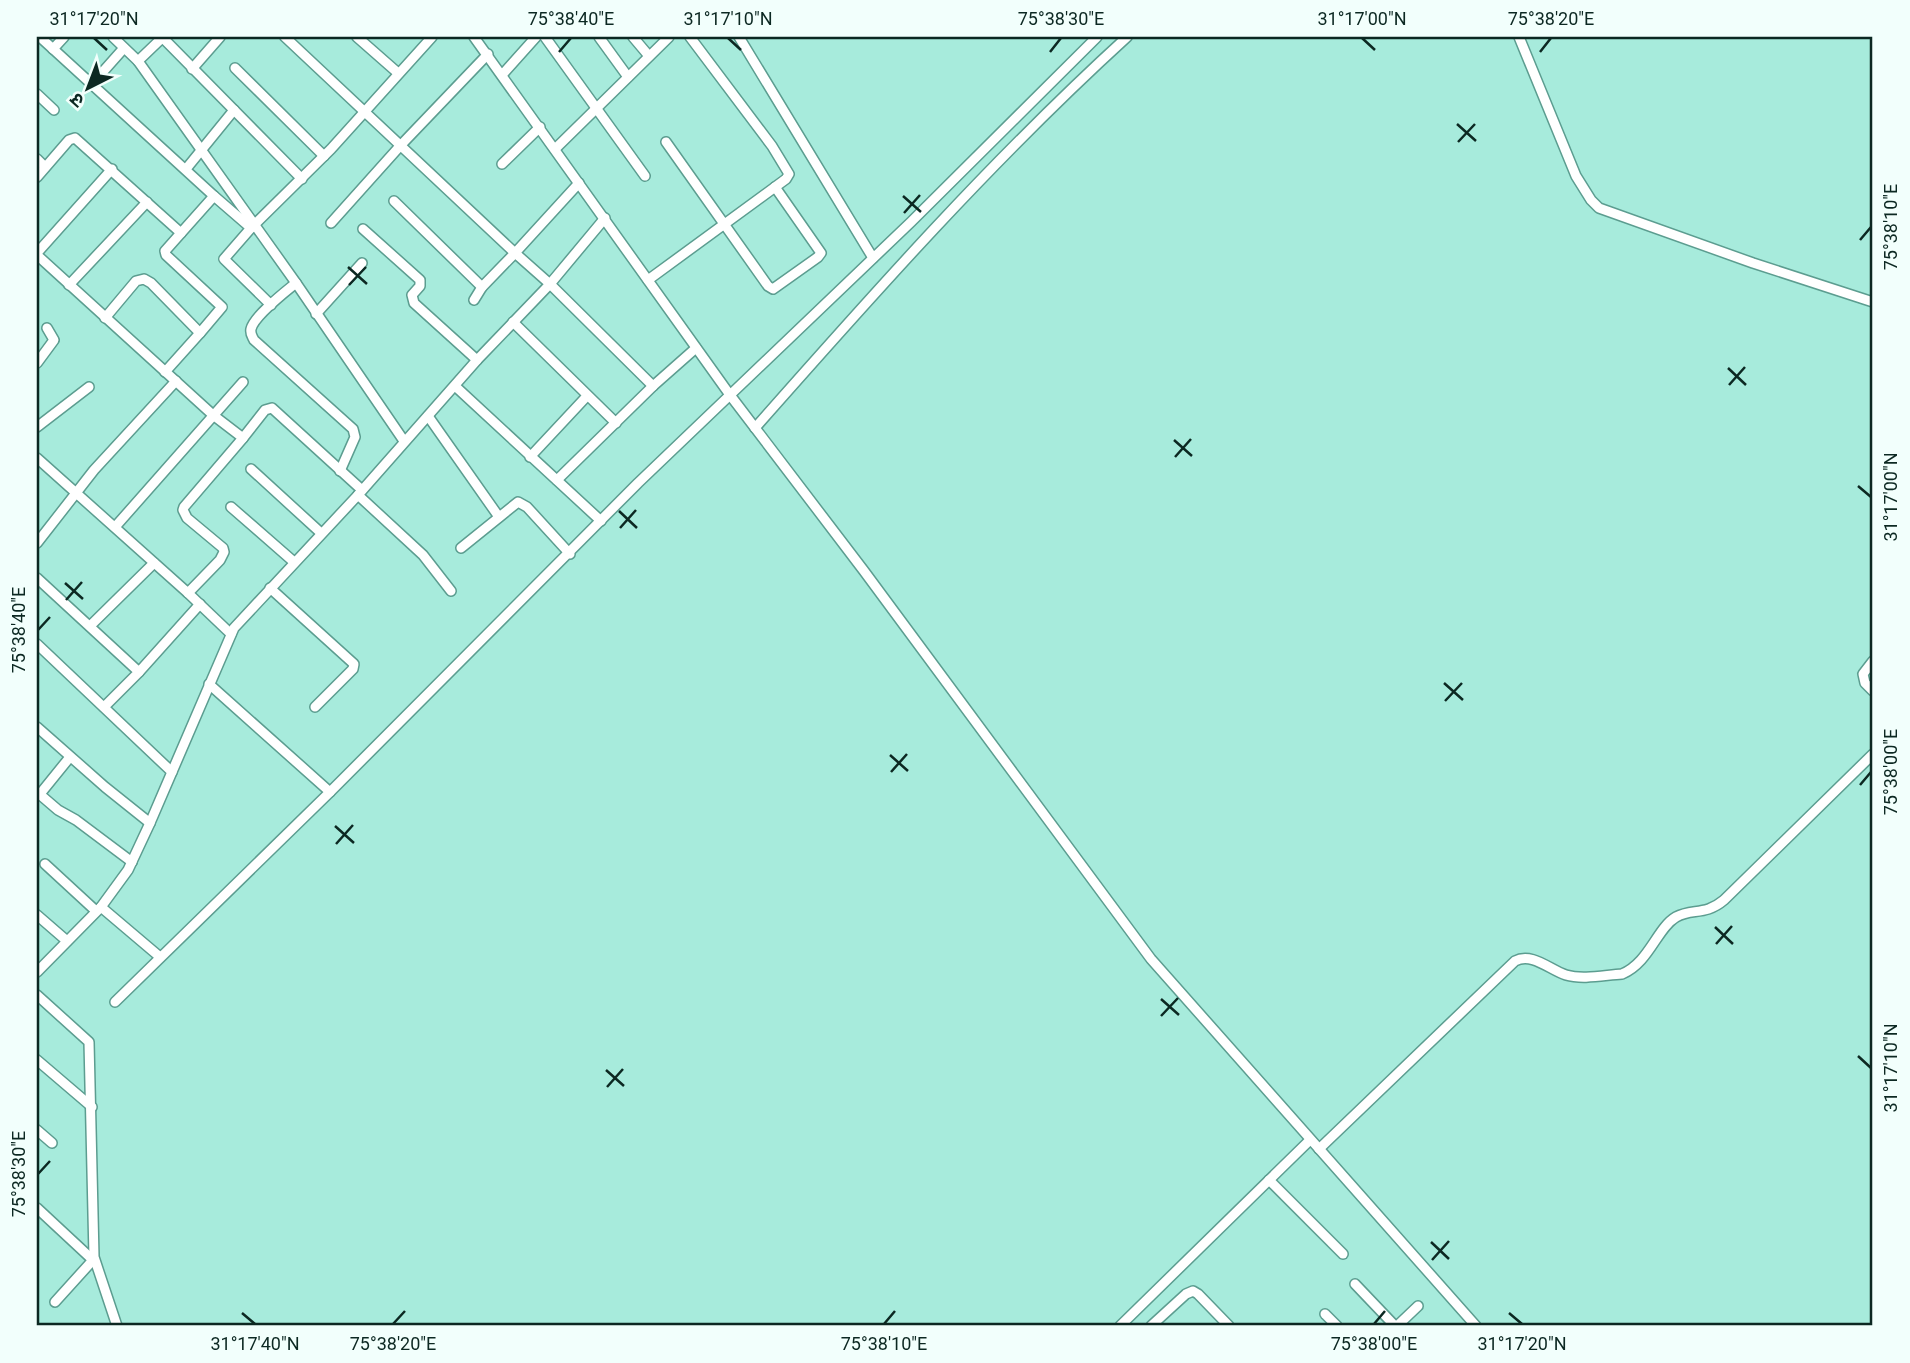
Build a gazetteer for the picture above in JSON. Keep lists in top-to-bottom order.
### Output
{
  "north": "bottom left",
  "coordinates": [
    "31°17'20\"N",
    "75°38'40\"E",
    "31°17'10\"N",
    "75°38'30\"E",
    "31°17'00\"N",
    "75°38'20\"E",
    "75°38'10\"E",
    "75°38'00\"E",
    "31°17'40\"N"
  ]
}
